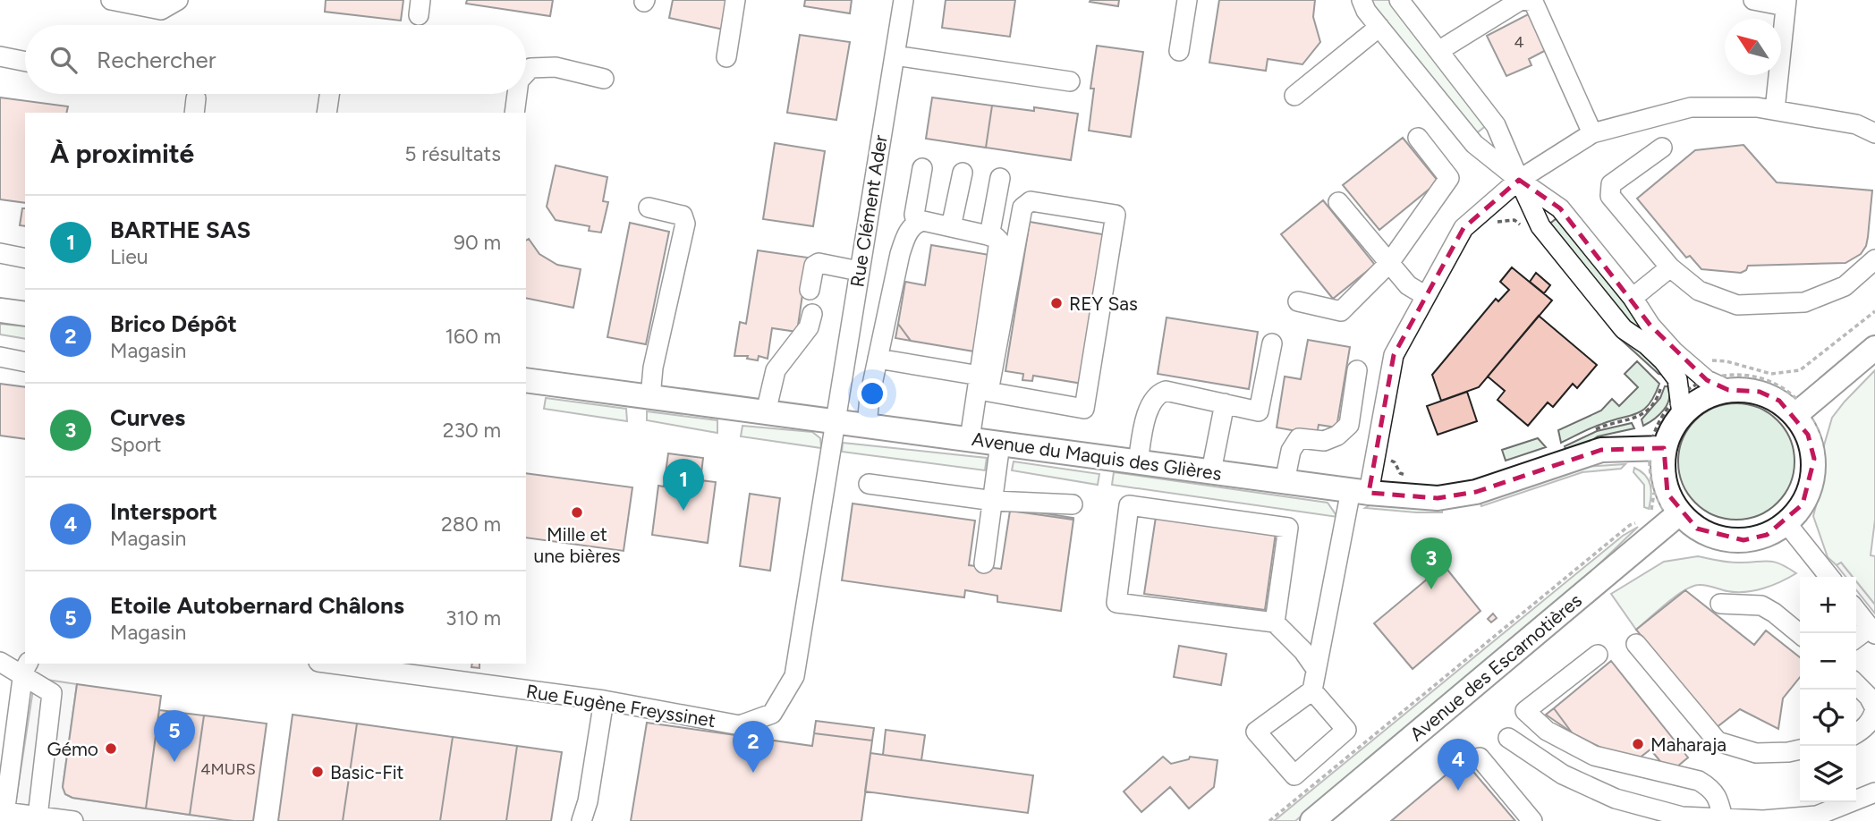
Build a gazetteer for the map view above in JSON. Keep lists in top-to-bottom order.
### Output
{
  "streets": {
    "main road": ["Avenue du Maquis des Glières", "Avenue des Escarnotières"],
    "street": ["Rue Clément Ader", "Rue Eugène Freyssinet"]
  },
  "crossings": [
    ["Rue Clément Ader", "Avenue du Maquis des Glières"],
    ["Rue Clément Ader", "Rue Eugène Freyssinet"],
    ["Avenue du Maquis des Glières", "Avenue des Escarnotières"],
    ["Avenue du Maquis des Glières", "Rue Eugène Freyssinet"]
  ],
  "places": [
    "REY Sas",
    "Mille et une bières",
    "Maharaja",
    "Gémo",
    "Basic-Fit"
  ],
  "house_numbers": ["4", "4MURS"],
  "north": "top left",
  "page": {
    "search": "Rechercher",
    "heading": ["À proximité", "5 résultats"],
    "list": [
      {
        "mark": "1",
        "name": "BARTHE SAS",
        "note": "Lieu",
        "value": "90 m"
      },
      {
        "mark": "2",
        "name": "Brico Dépôt",
        "note": "Magasin",
        "value": "160 m"
      },
      {
        "mark": "3",
        "name": "Curves",
        "note": "Sport",
        "value": "230 m"
      },
      {
        "mark": "4",
        "name": "Intersport",
        "note": "Magasin",
        "value": "280 m"
      },
      {
        "mark": "5",
        "name": "Etoile Autobernard Châlons",
        "note": "Magasin",
        "value": "310 m"
      }
    ],
    "pins": [
      "1",
      "3",
      "5",
      "2",
      "4"
    ],
    "map_buttons": ["+", "−"]
  }
}
